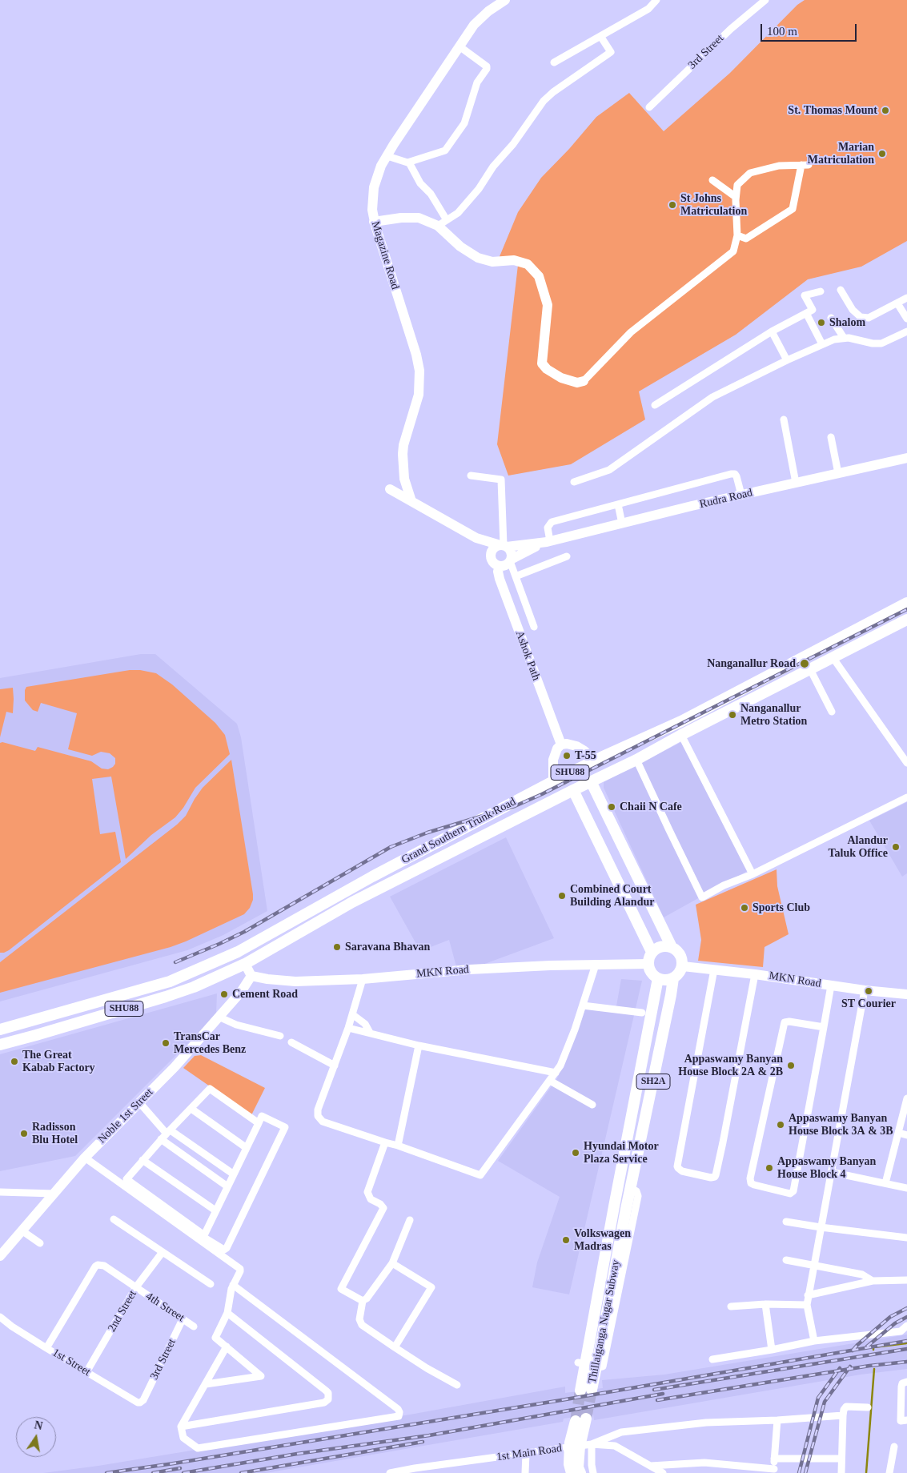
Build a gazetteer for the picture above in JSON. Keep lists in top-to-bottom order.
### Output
{
  "streets": {
    "main road": [
      "SHU88",
      "Grand Southern Trunk Road",
      "SH2A",
      "Thillaiganga Nagar Subway"
    ],
    "street": [
      "3rd Street",
      "Magazine Road",
      "Rudra Road",
      "Ashok Path",
      "MKN Road",
      "Noble 1st Street",
      "4th Street",
      "2nd Street",
      "1st Street",
      "1st Main Road"
    ]
  },
  "crossings": [
    ["3rd Street", "4th Street"],
    ["3rd Street", "1st Street"],
    ["Rudra Road", "Ashok Path"],
    ["MKN Road", "SH2A"],
    ["MKN Road", "Noble 1st Street"],
    ["SH2A", "Thillaiganga Nagar Subway"],
    ["4th Street", "2nd Street"],
    ["4th Street", "1st Street"],
    ["2nd Street", "1st Street"]
  ],
  "places": [
    "St. Thomas Mount",
    "Marian Matriculation",
    "St Johns Matriculation",
    "Shalom",
    "Nanganallur Road",
    "Nanganallur Metro Station",
    "T-55",
    "Chaii N Cafe",
    "Alandur Taluk Office",
    "Combined Court Building Alandur",
    "Sports Club",
    "Saravana Bhavan",
    "ST Courier",
    "Cement Road",
    "TransCar Mercedes Benz",
    "The Great Kabab Factory",
    "Appaswamy Banyan House Block 2A & 2B",
    "Appaswamy Banyan House Block 3A & 3B",
    "Radisson Blu Hotel",
    "Hyundai Motor Plaza Service",
    "Appaswamy Banyan House Block 4",
    "Volkswagen Madras"
  ],
  "scale_bar": "100 m",
  "north": "top"
}
